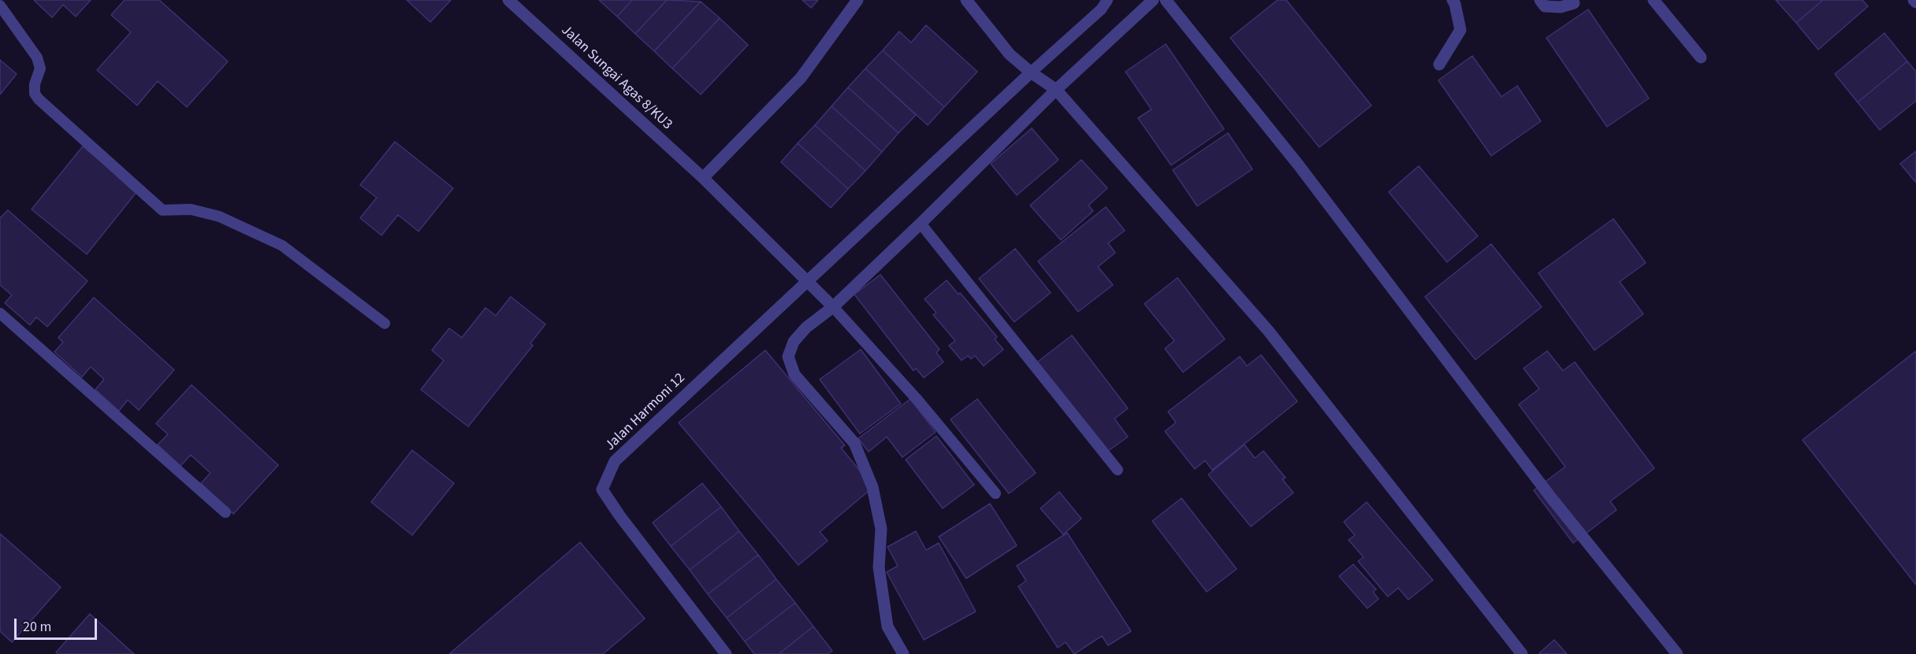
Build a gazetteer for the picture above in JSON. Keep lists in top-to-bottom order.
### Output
{
  "streets": {
    "street": ["Jalan Sungai Agas 8/KU3", "Jalan Harmoni 12"]
  },
  "crossings": [
    ["Jalan Sungai Agas 8/KU3", "Jalan Harmoni 12"]
  ],
  "scale_bar": "20 m"
}
